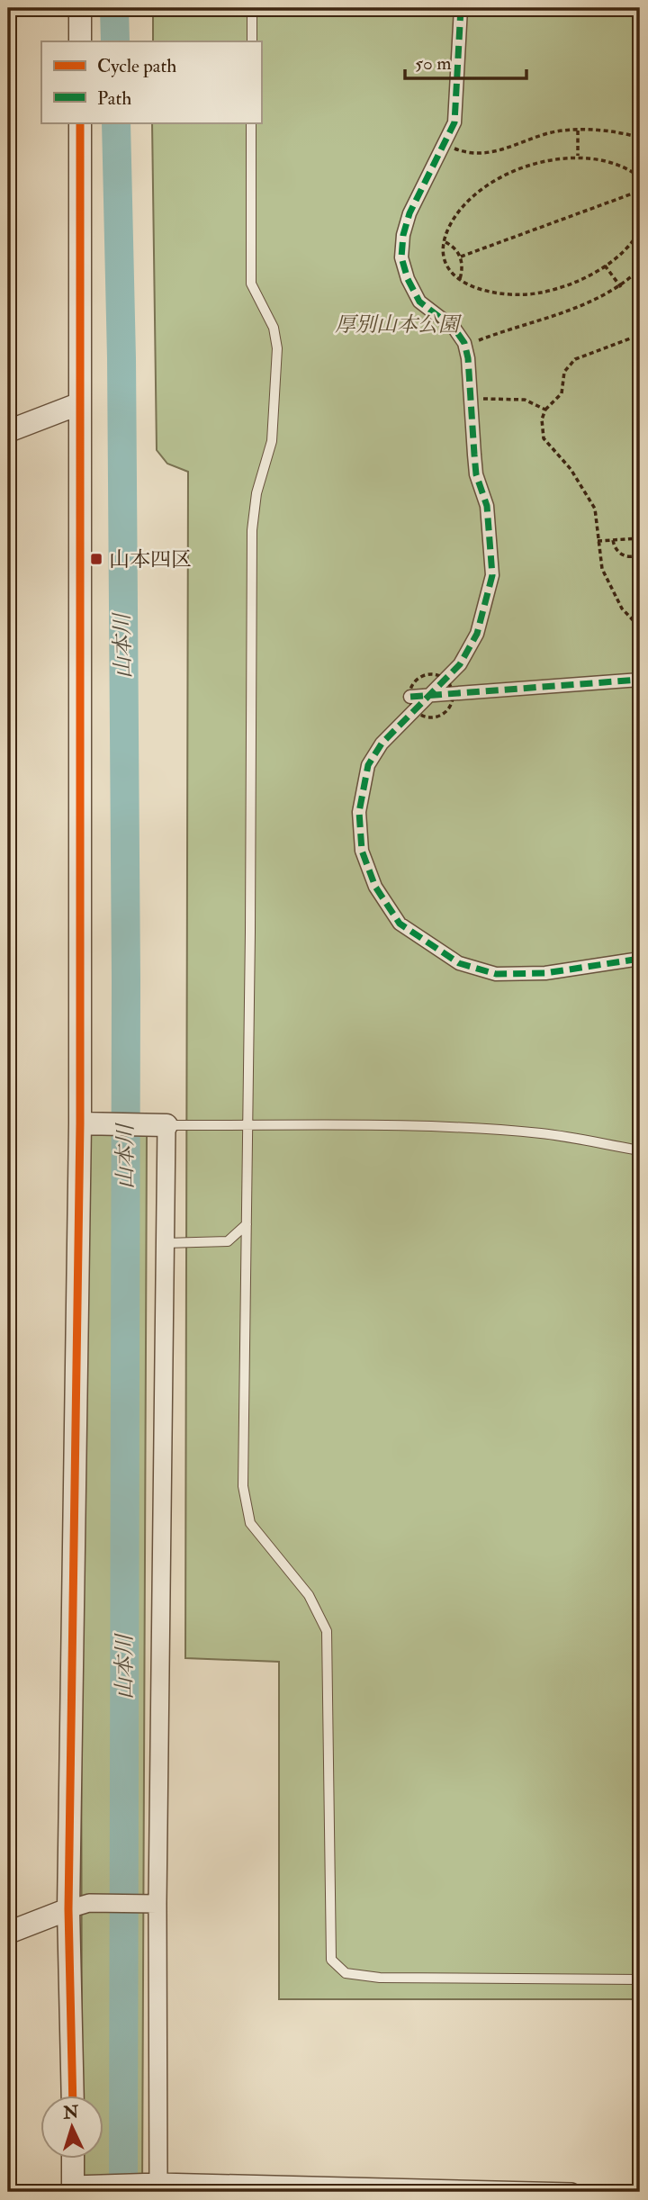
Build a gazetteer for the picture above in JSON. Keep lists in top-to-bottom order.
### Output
{
  "water": ["山本川"],
  "parks": ["厚別山本公園"],
  "places": {
    "transit": ["山本四区"]
  },
  "legend": ["Cycle path", "Path"],
  "scale_bar": "50 m",
  "north": "top"
}
